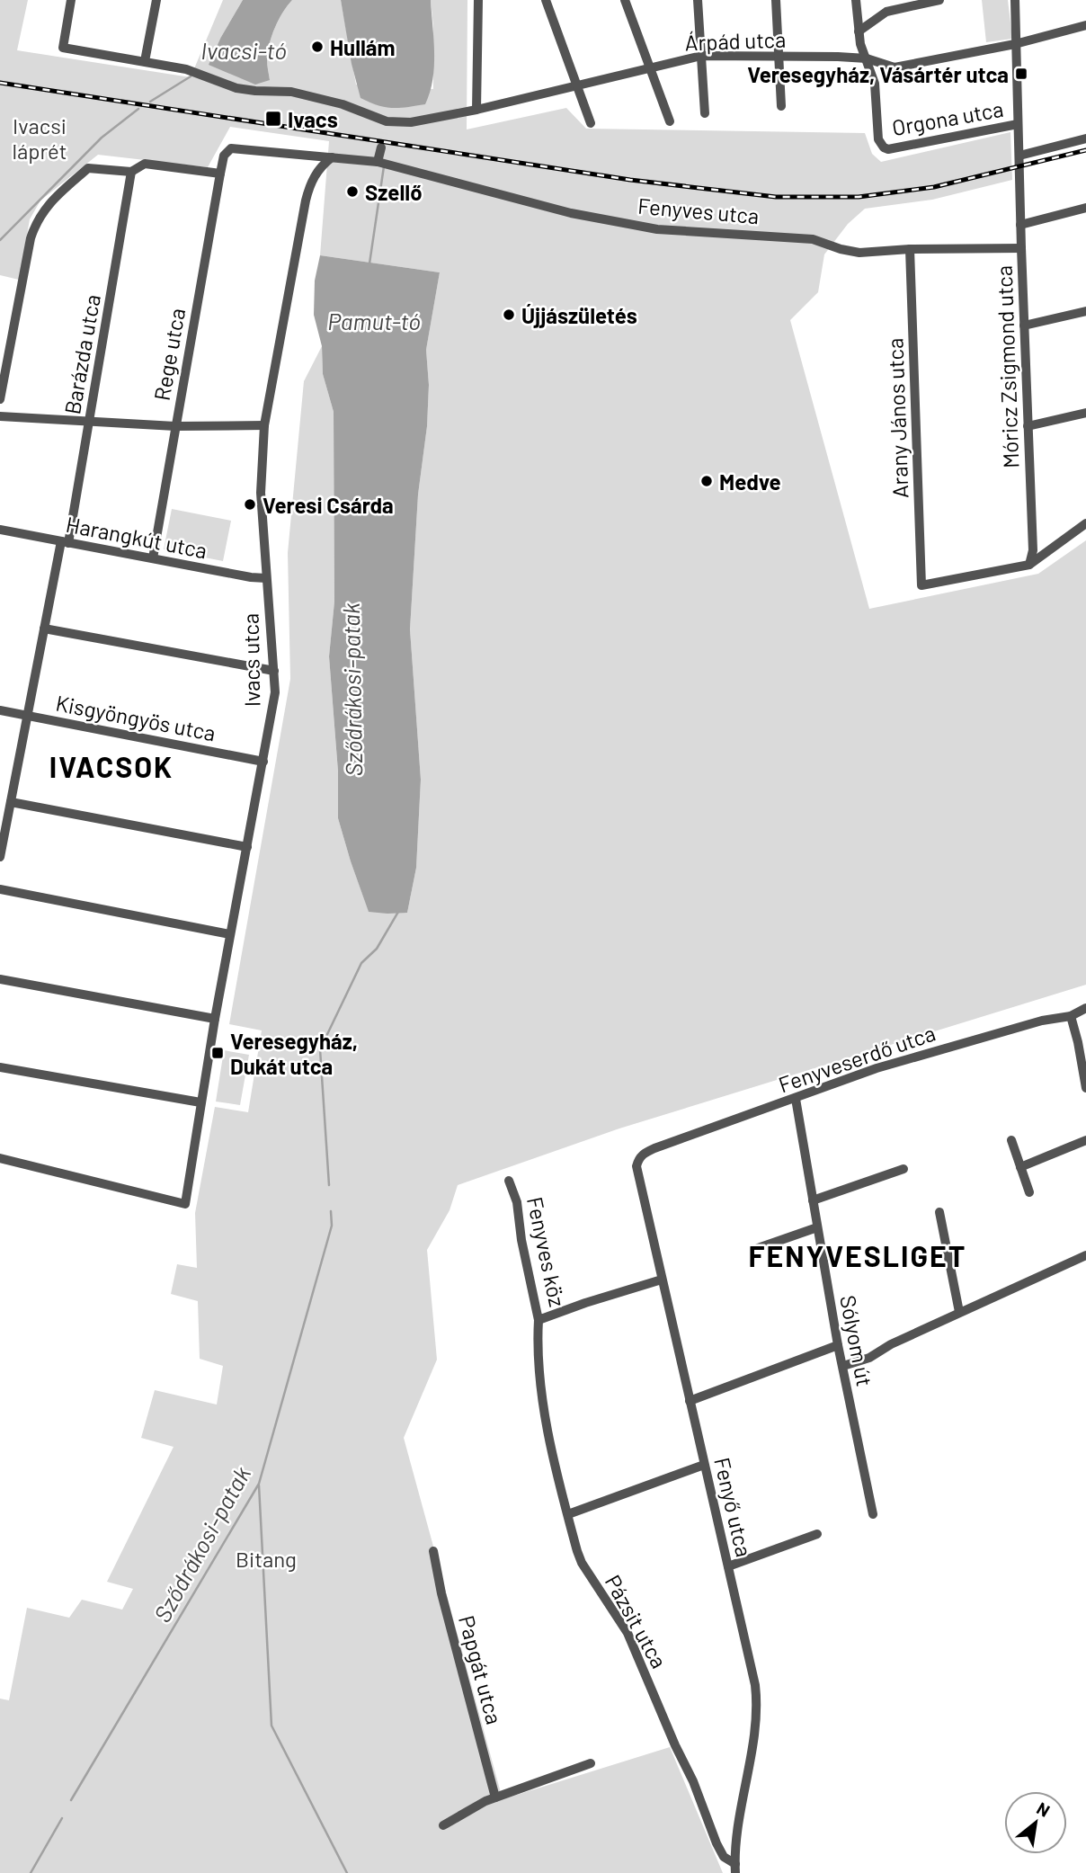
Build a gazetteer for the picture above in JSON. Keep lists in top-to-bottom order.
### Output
{
  "streets": {
    "street": [
      "Árpád utca",
      "Orgona utca",
      "Fenyves utca",
      "Barázda utca",
      "Rege utca",
      "Móricz Zsigmond utca",
      "Arany János utca",
      "Harangkút utca",
      "Ivacs utca",
      "Kisgyöngyös utca",
      "Fenyveserdő utca",
      "Fenyves köz",
      "Sólyom út",
      "Fenyő utca",
      "Pázsit utca",
      "Papgát utca"
    ]
  },
  "crossings": [
    ["Árpád utca", "Orgona utca"],
    ["Árpád utca", "Móricz Zsigmond utca"],
    ["Orgona utca", "Móricz Zsigmond utca"],
    ["Fenyves utca", "Rege utca"],
    ["Fenyves utca", "Móricz Zsigmond utca"],
    ["Fenyves utca", "Arany János utca"],
    ["Fenyves utca", "Ivacs utca"],
    ["Barázda utca", "Harangkút utca"],
    ["Barázda utca", "Kisgyöngyös utca"],
    ["Rege utca", "Harangkút utca"],
    ["Móricz Zsigmond utca", "Arany János utca"],
    ["Harangkút utca", "Ivacs utca"],
    ["Ivacs utca", "Kisgyöngyös utca"],
    ["Fenyveserdő utca", "Sólyom út"],
    ["Fenyveserdő utca", "Fenyő utca"],
    ["Fenyves köz", "Fenyő utca"],
    ["Fenyves köz", "Pázsit utca"],
    ["Fenyő utca", "Pázsit utca"]
  ],
  "districts": ["IVACSOK", "FENYVESLIGET"],
  "water": ["Ivacsi-tó", "Pamut-tó", "Sződrákosi-patak"],
  "parks": ["Ivacsi láprét", "Bitang"],
  "places": {
    "other": [
      "Hullám",
      "Szellő",
      "Újjászületés",
      "Medve",
      "Veresi Csárda"
    ],
    "transit": ["Veresegyház, Vásártér utca", "Ivacs", "Veresegyház, Dukát utca"]
  },
  "north": "top right"
}
